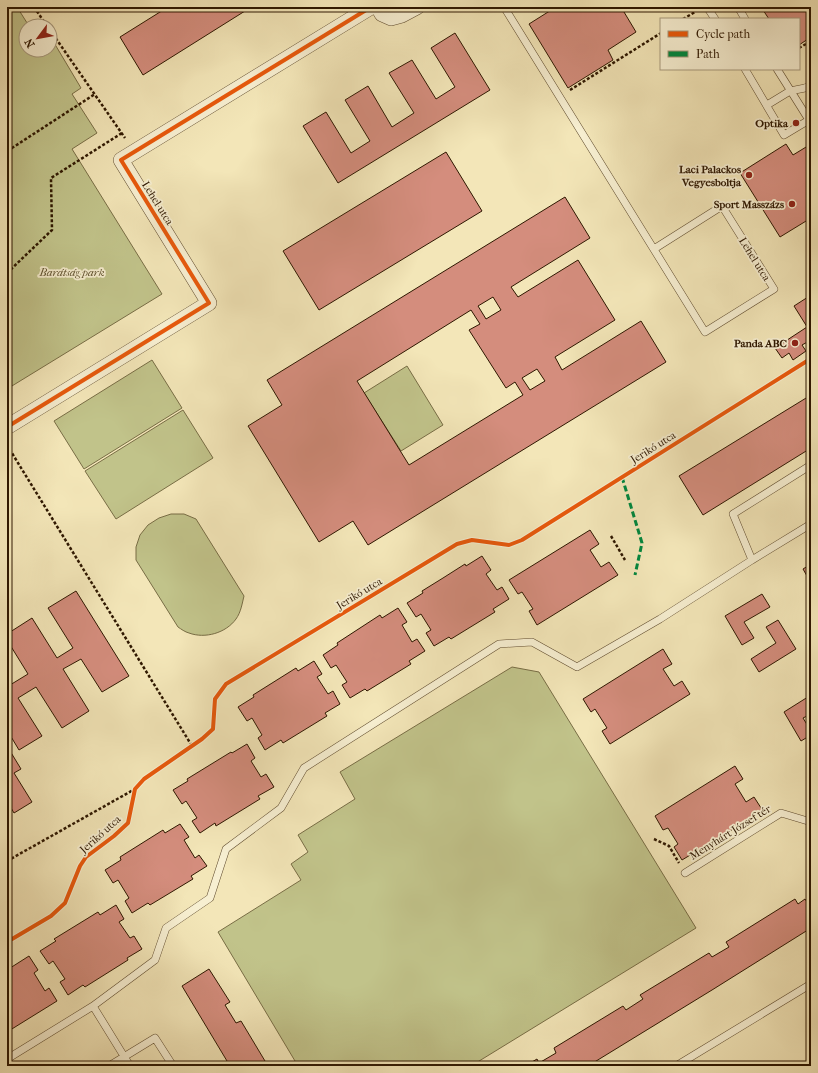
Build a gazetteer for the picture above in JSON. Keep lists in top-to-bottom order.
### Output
{
  "streets": {
    "street": ["Lehel utca"],
    "lane": ["Menyhárt József tér"],
    "cycle path": ["Jerikó utca"]
  },
  "parks": ["Barátság park"],
  "places": [
    "Optika",
    "Laci Palackos Vegyesboltja",
    "Sport Masszázs",
    "Panda ABC"
  ],
  "legend": ["Cycle path", "Path"],
  "north": "bottom left"
}
